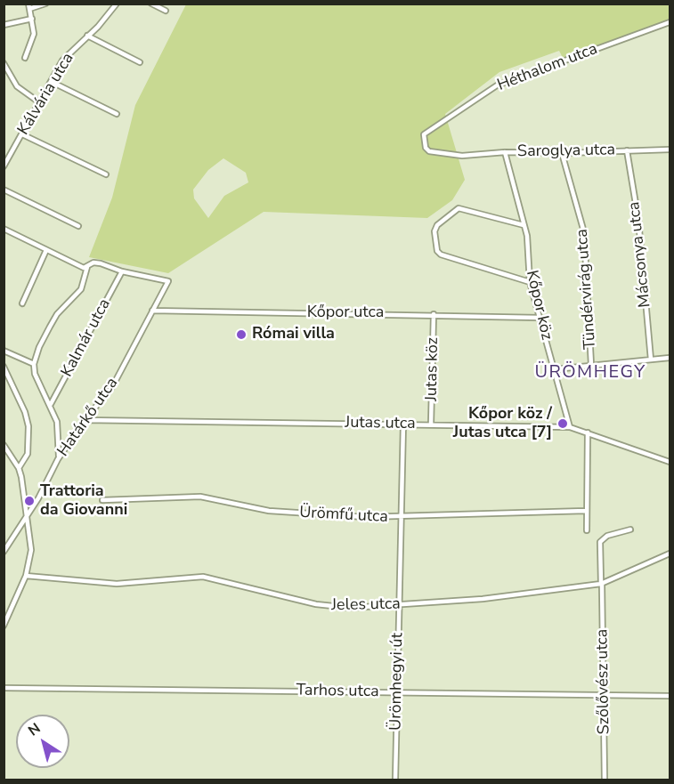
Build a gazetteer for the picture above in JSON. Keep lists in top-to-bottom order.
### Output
{
  "streets": {
    "street": [
      "Héthalom utca",
      "Kálvária utca",
      "Saroglya utca",
      "Mácsonya utca",
      "Tündérvirág utca",
      "Kőpor köz",
      "Kőpor utca",
      "Kalmár utca",
      "Jutas köz",
      "Határkő utca",
      "Jutas utca",
      "Ürömfű utca",
      "Jeles utca",
      "Ürömhegyi út",
      "Szőlővész utca",
      "Tarhos utca"
    ]
  },
  "crossings": [
    ["Héthalom utca", "Saroglya utca"],
    ["Saroglya utca", "Mácsonya utca"],
    ["Saroglya utca", "Tündérvirág utca"],
    ["Saroglya utca", "Kőpor köz"],
    ["Kőpor köz", "Kőpor utca"],
    ["Kőpor köz", "Jutas utca"],
    ["Kőpor utca", "Jutas köz"],
    ["Kőpor utca", "Határkő utca"],
    ["Kalmár utca", "Határkő utca"],
    ["Jutas köz", "Jutas utca"],
    ["Határkő utca", "Jutas utca"],
    ["Jutas utca", "Ürömhegyi út"],
    ["Ürömfű utca", "Ürömhegyi út"],
    ["Jeles utca", "Ürömhegyi út"],
    ["Jeles utca", "Szőlővész utca"],
    ["Ürömhegyi út", "Tarhos utca"],
    ["Szőlővész utca", "Tarhos utca"]
  ],
  "districts": ["ÜRÖMHEGY"],
  "places": ["Római villa", "Kőpor köz / Jutas utca [7]", "Trattoria da Giovanni"],
  "north": "top left"
}
